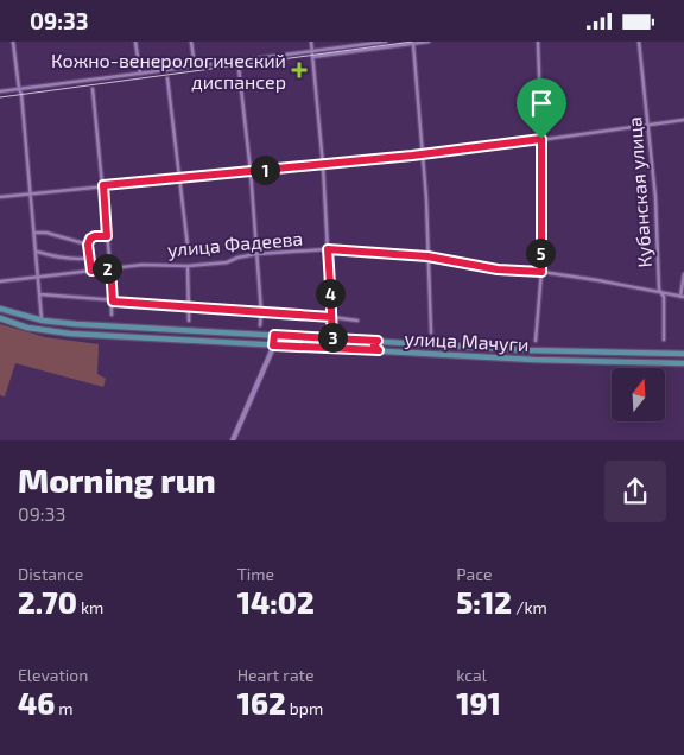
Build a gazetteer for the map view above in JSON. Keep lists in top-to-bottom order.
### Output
{
  "streets": {
    "main road": ["улица Мачуги"],
    "street": ["Кубанская улица", "улица Фадеева"]
  },
  "crossings": [
    ["Кубанская улица", "улица Фадеева"]
  ],
  "places": {
    "health": ["Кожно-венерологический диспансер"]
  },
  "north": "top",
  "page": {
    "status": "09:33",
    "pins": [
      "1",
      "5",
      "2",
      "4",
      "3"
    ],
    "heading": ["Morning run", "09:33"],
    "stats": [
      ["Distance", "2.70 km"],
      ["Time", "14:02"],
      ["Pace", "5:12 /km"],
      ["Elevation", "46 m"],
      ["Heart rate", "162 bpm"],
      ["kcal", "191"]
    ]
  }
}
